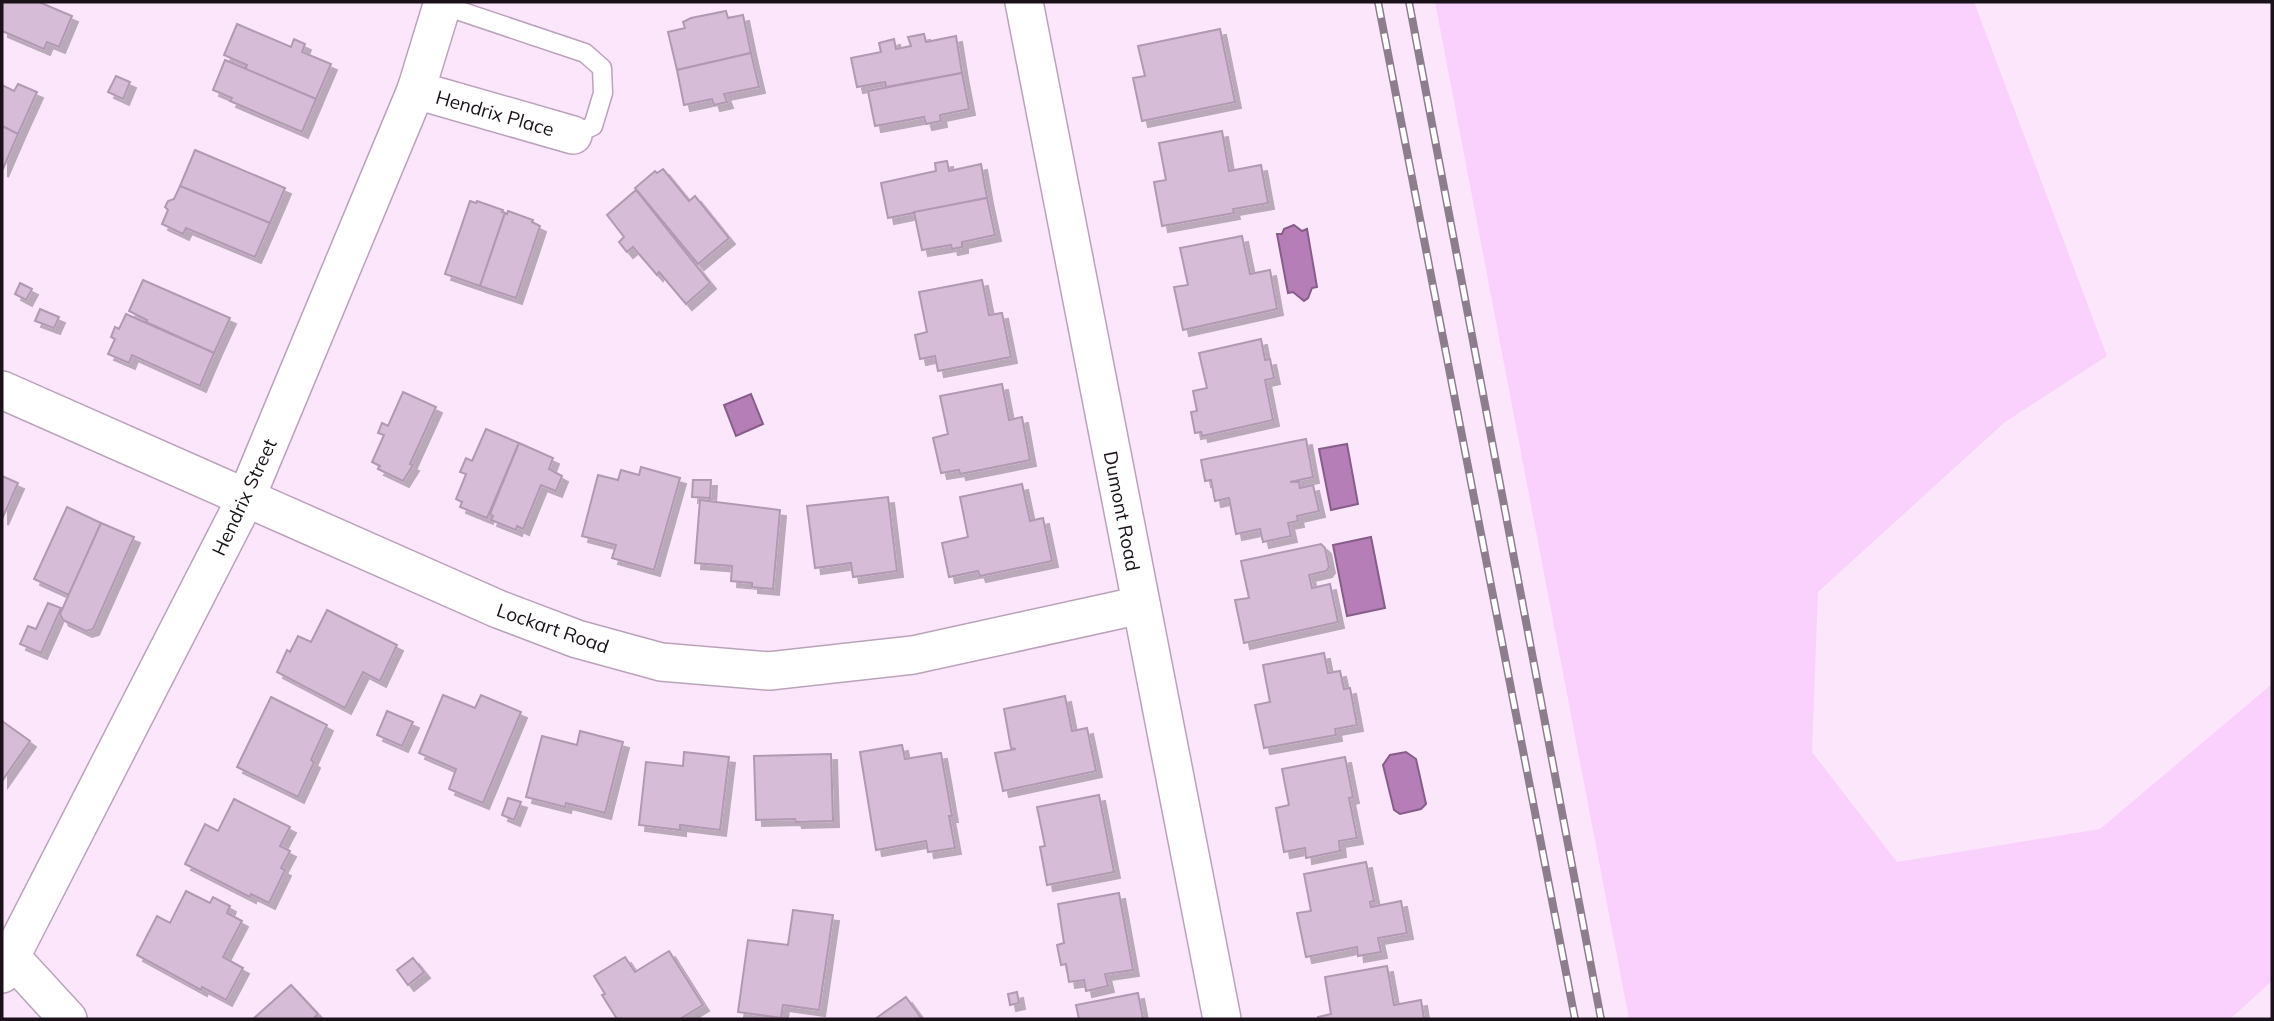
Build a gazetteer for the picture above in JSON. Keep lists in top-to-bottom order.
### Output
{
  "streets": {
    "street": [
      "Hendrix Place",
      "Hendrix Street",
      "Dumont Road",
      "Lockart Road"
    ]
  },
  "crossings": [
    ["Hendrix Place", "Hendrix Street"],
    ["Hendrix Street", "Lockart Road"],
    ["Dumont Road", "Lockart Road"]
  ]
}
